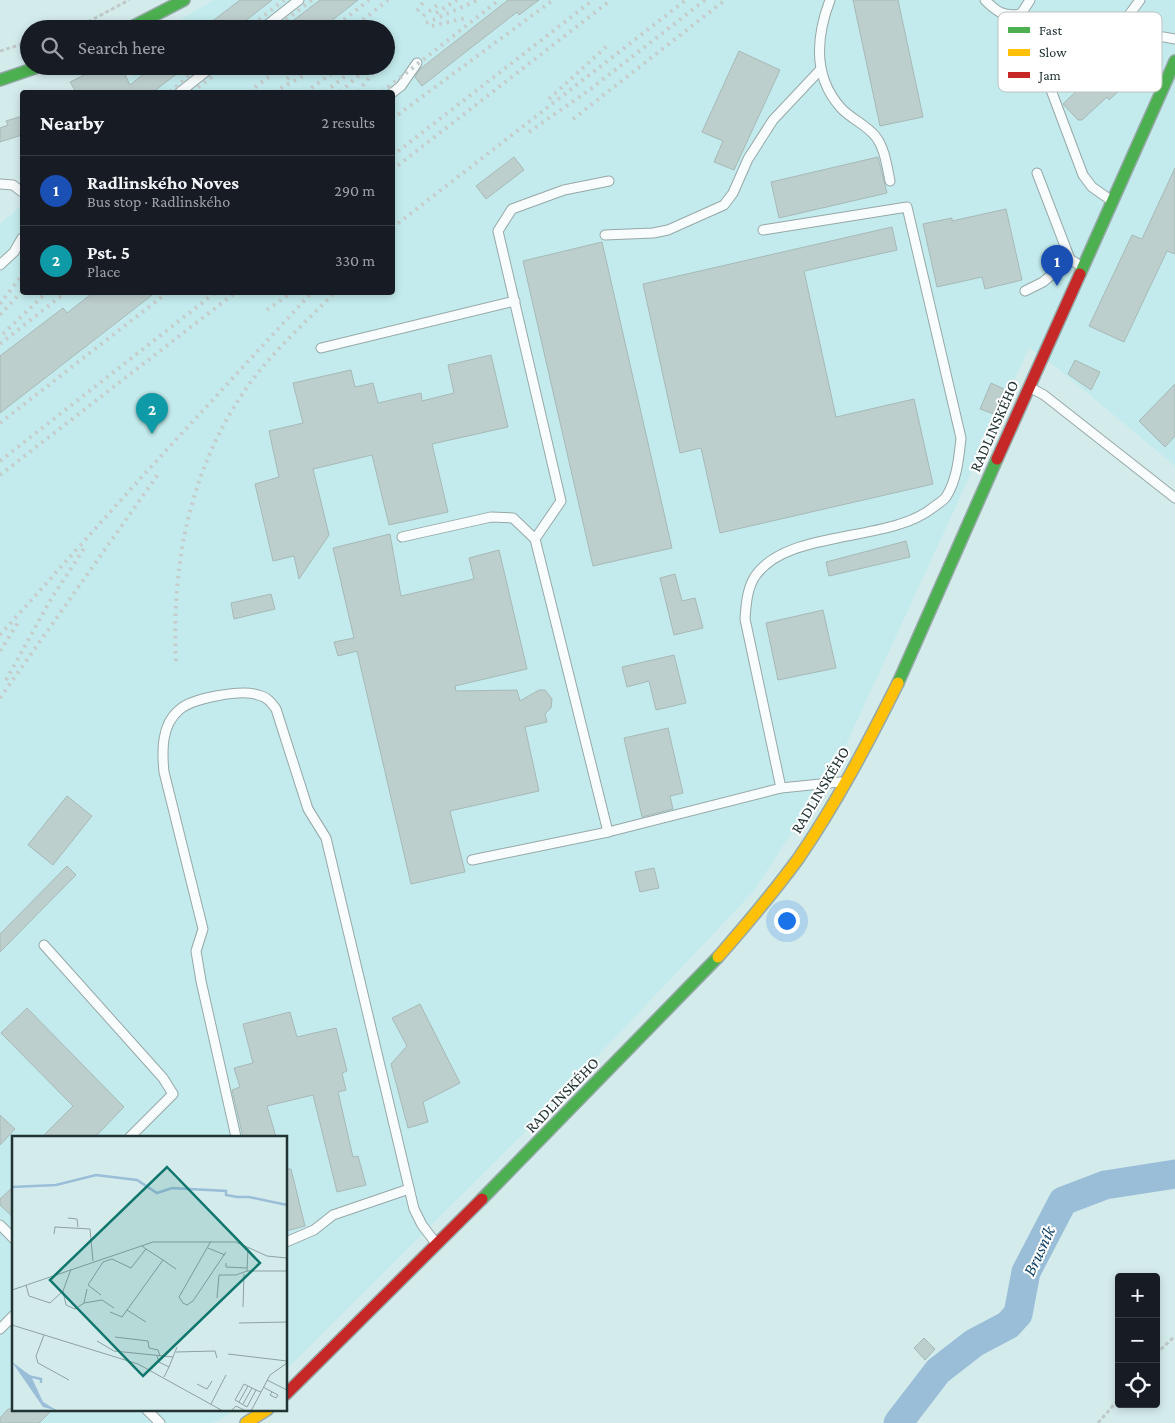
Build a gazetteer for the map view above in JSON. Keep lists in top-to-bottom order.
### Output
{
  "streets": {
    "main road": ["RADLINSKÉHO"]
  },
  "water": ["Brusník"],
  "legend": ["Fast", "Slow", "Jam"],
  "page": {
    "search": "Search here",
    "heading": ["Nearby", "2 results"],
    "list": [
      {
        "mark": "1",
        "name": "Radlinského Noves",
        "note": "Bus stop · Radlinského",
        "value": "290 m"
      },
      {
        "mark": "2",
        "name": "Pst. 5",
        "note": "Place",
        "value": "330 m"
      }
    ],
    "pins": ["1", "2"],
    "map_buttons": ["+", "−"]
  }
}
